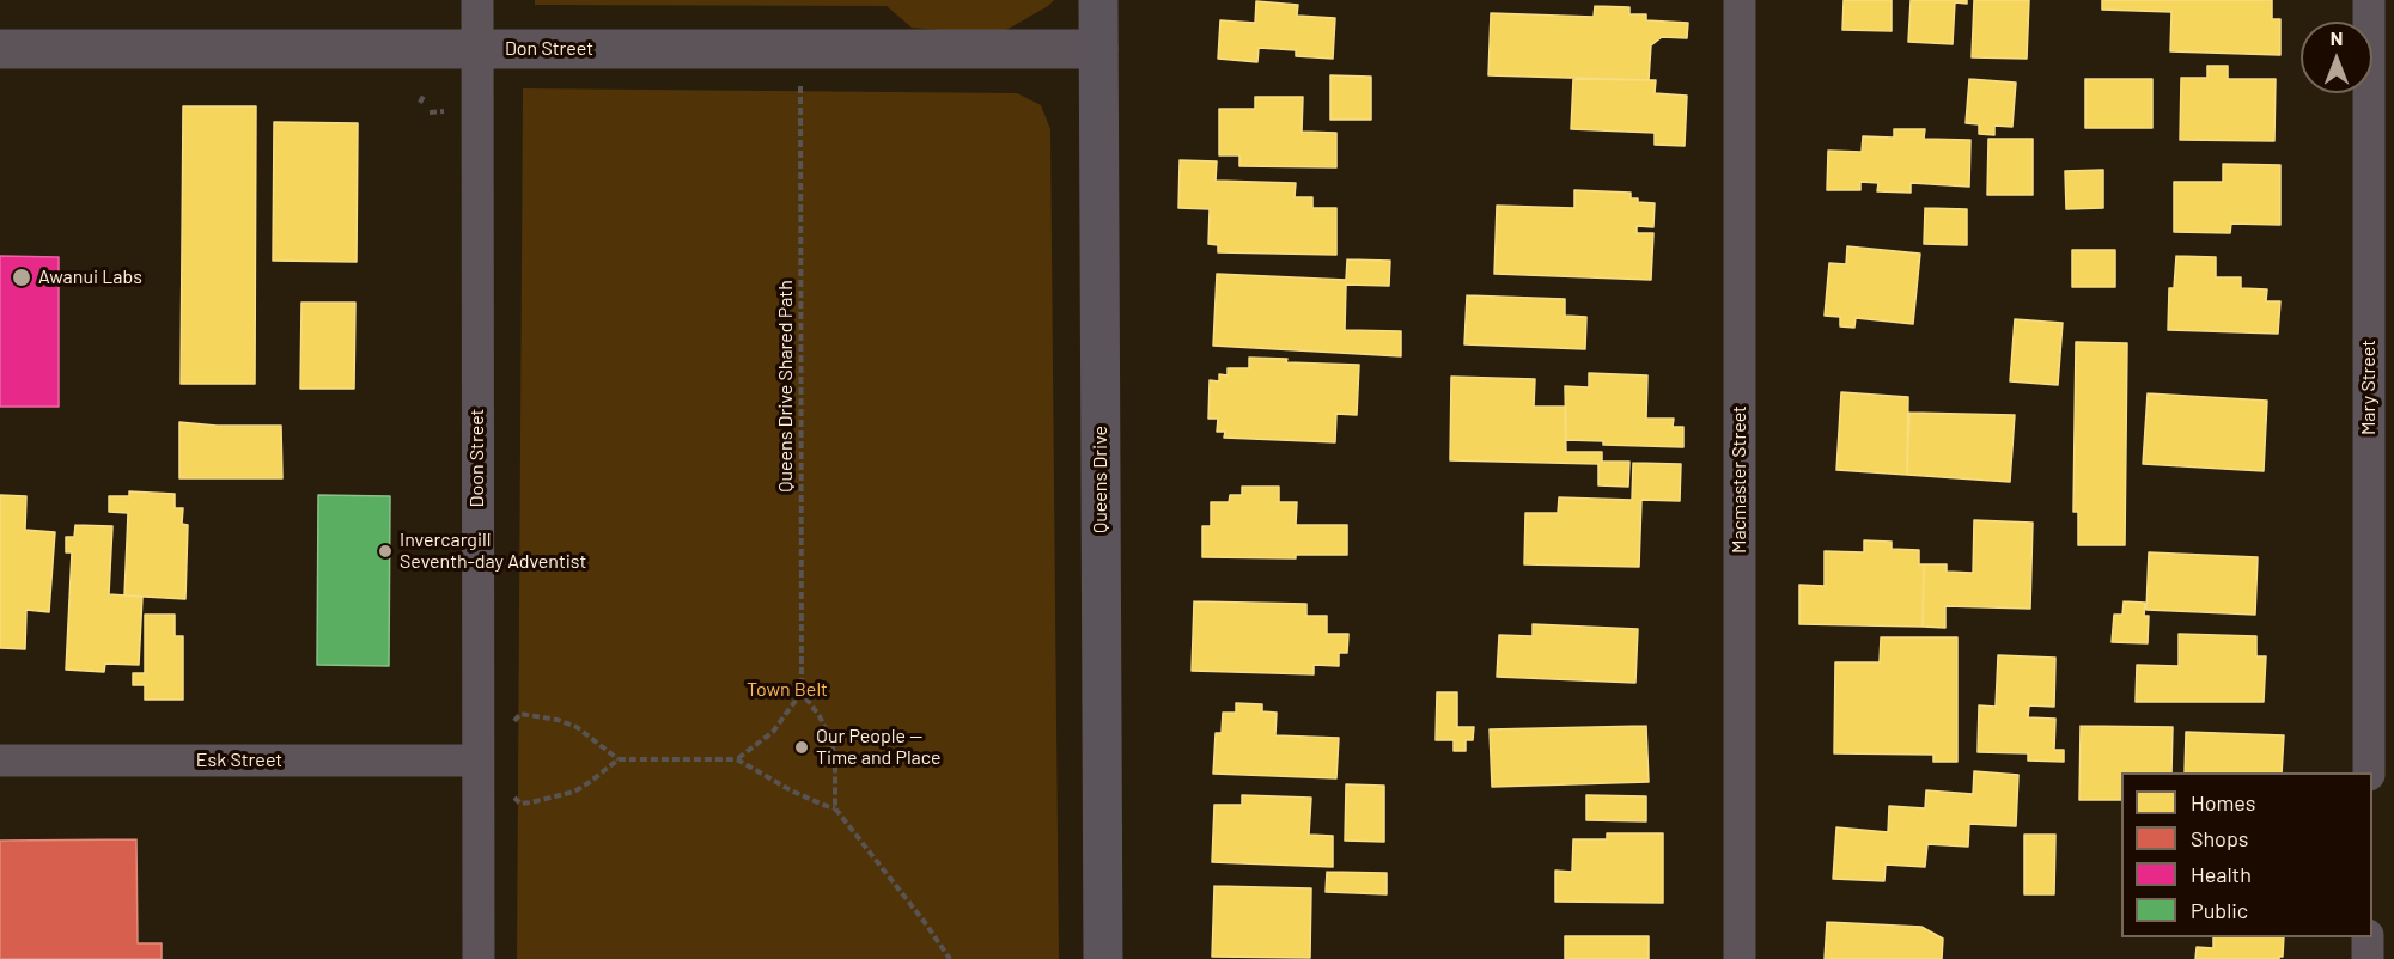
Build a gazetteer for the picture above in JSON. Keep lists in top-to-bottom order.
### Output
{
  "streets": {
    "main road": ["Queens Drive"],
    "street": [
      "Don Street",
      "Mary Street",
      "Doon Street",
      "Macmaster Street",
      "Esk Street"
    ],
    "path": ["Queens Drive Shared Path"]
  },
  "crossings": [
    ["Don Street", "Doon Street"],
    ["Don Street", "Queens Drive"],
    ["Doon Street", "Esk Street"]
  ],
  "parks": ["Town Belt"],
  "places": ["Awanui Labs", "Invercargill Seventh-day Adventist", "Our People — Time and Place"],
  "legend": [
    "Homes",
    "Shops",
    "Health",
    "Public"
  ],
  "north": "top"
}
